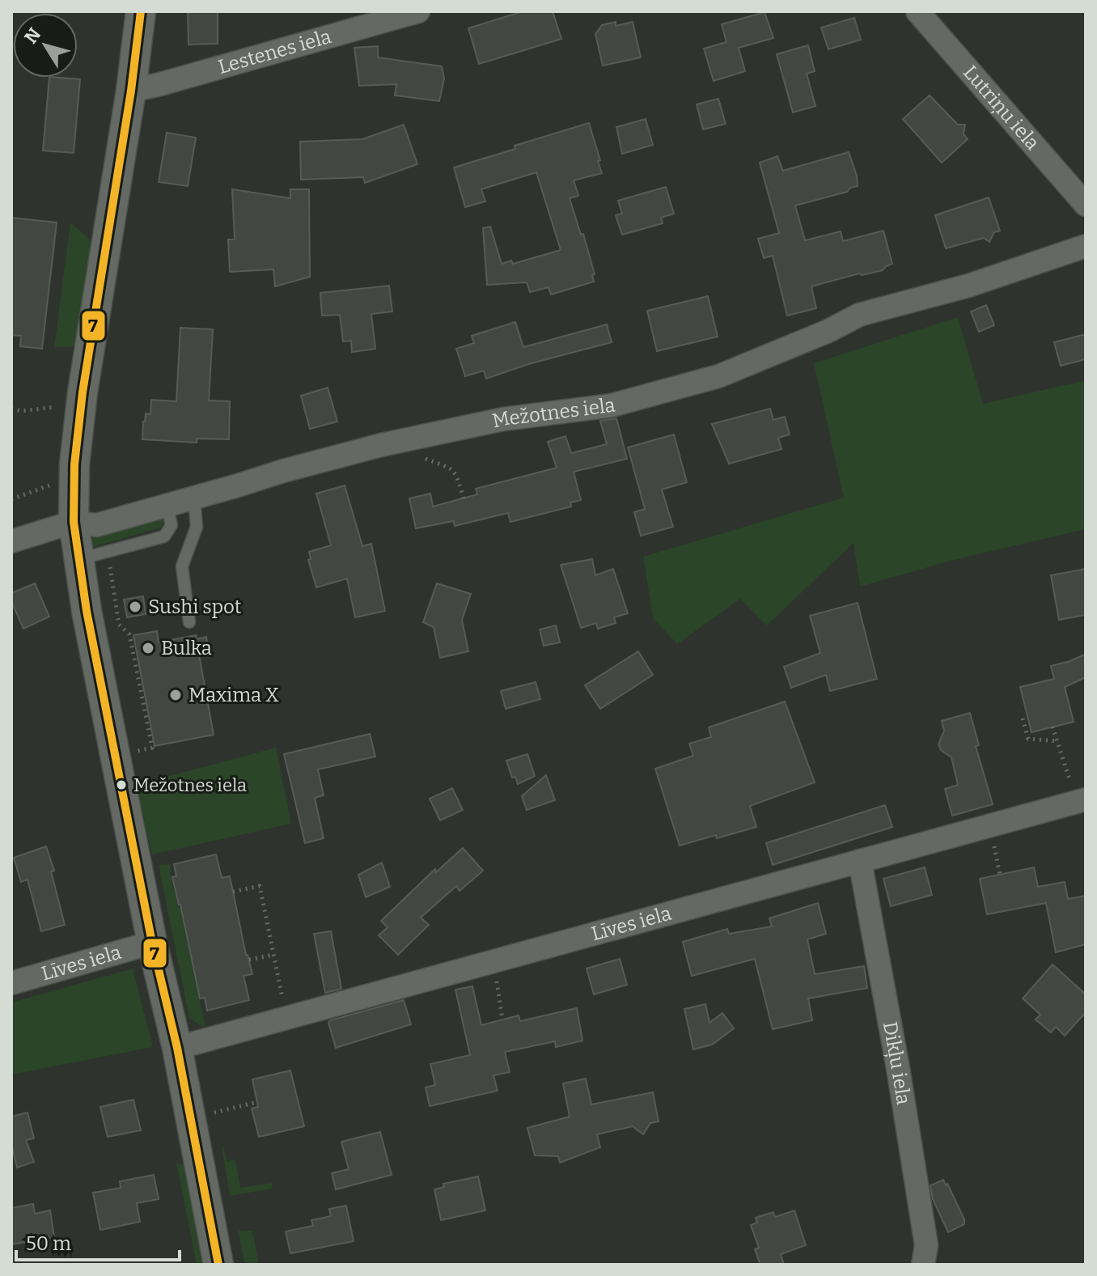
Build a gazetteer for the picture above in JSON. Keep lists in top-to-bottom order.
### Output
{
  "streets": {
    "street": [
      "Lestenes iela",
      "Lutriņu iela",
      "Mežotnes iela",
      "Līves iela",
      "Dikļu iela"
    ]
  },
  "crossings": [
    ["Līves iela", "Dikļu iela"]
  ],
  "places": [
    "Sushi spot",
    "Bulka",
    "Maxima X",
    "Mežotnes iela"
  ],
  "lines": ["transit line 7"],
  "scale_bar": "50 m",
  "north": "top left"
}
